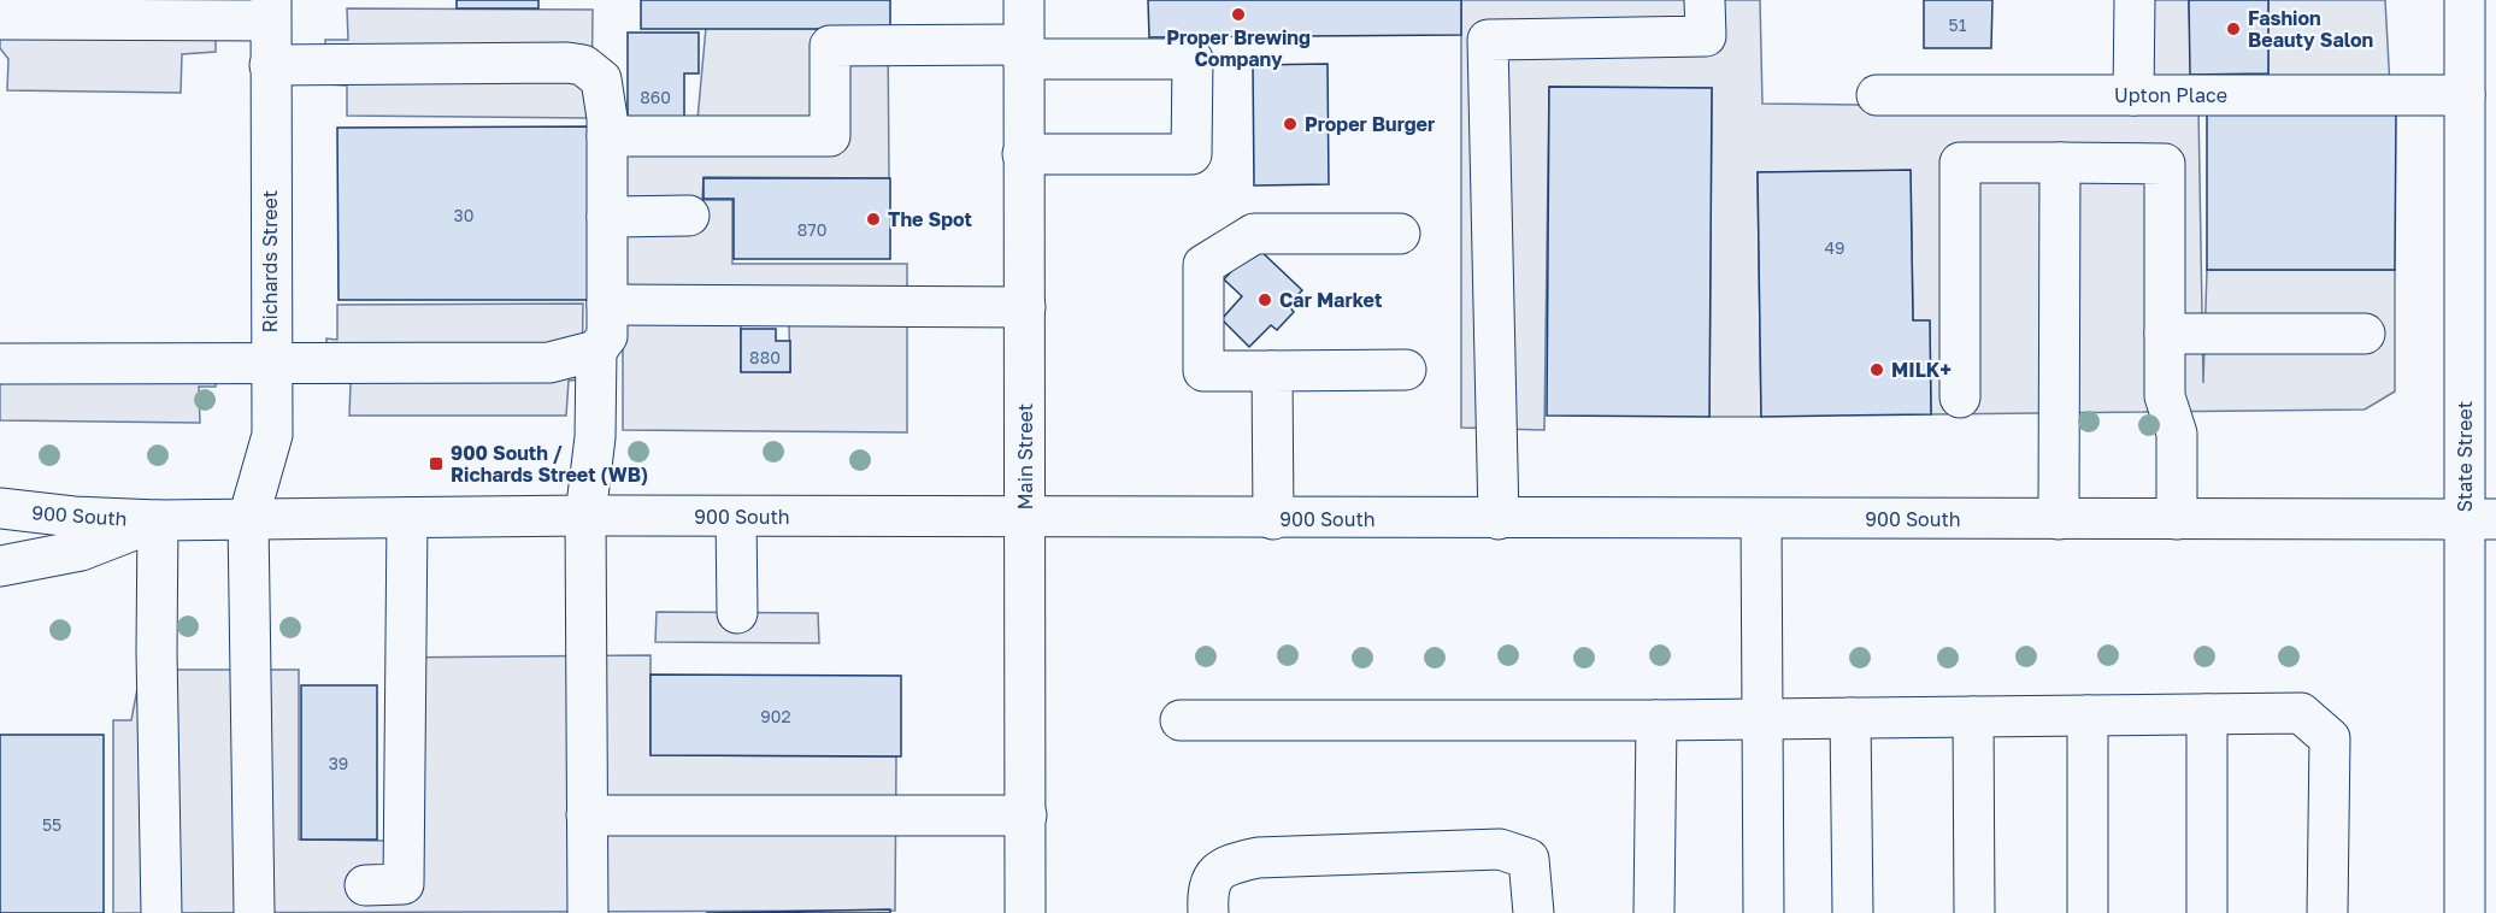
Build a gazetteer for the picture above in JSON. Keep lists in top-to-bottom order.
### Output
{
  "streets": {
    "street": [
      "Upton Place",
      "Richards Street",
      "Main Street",
      "State Street",
      "900 South"
    ]
  },
  "crossings": [
    ["Upton Place", "State Street"],
    ["Richards Street", "900 South"],
    ["Main Street", "900 South"],
    ["State Street", "900 South"]
  ],
  "places": {
    "other": [
      "Proper Brewing Company",
      "Fashion Beauty Salon",
      "Proper Burger",
      "The Spot",
      "Car Market",
      "MILK+"
    ],
    "transit": ["900 South / Richards Street (WB)"]
  },
  "house_numbers": [
    "51",
    "860",
    "30",
    "870",
    "49",
    "880",
    "902",
    "39",
    "55"
  ]
}
